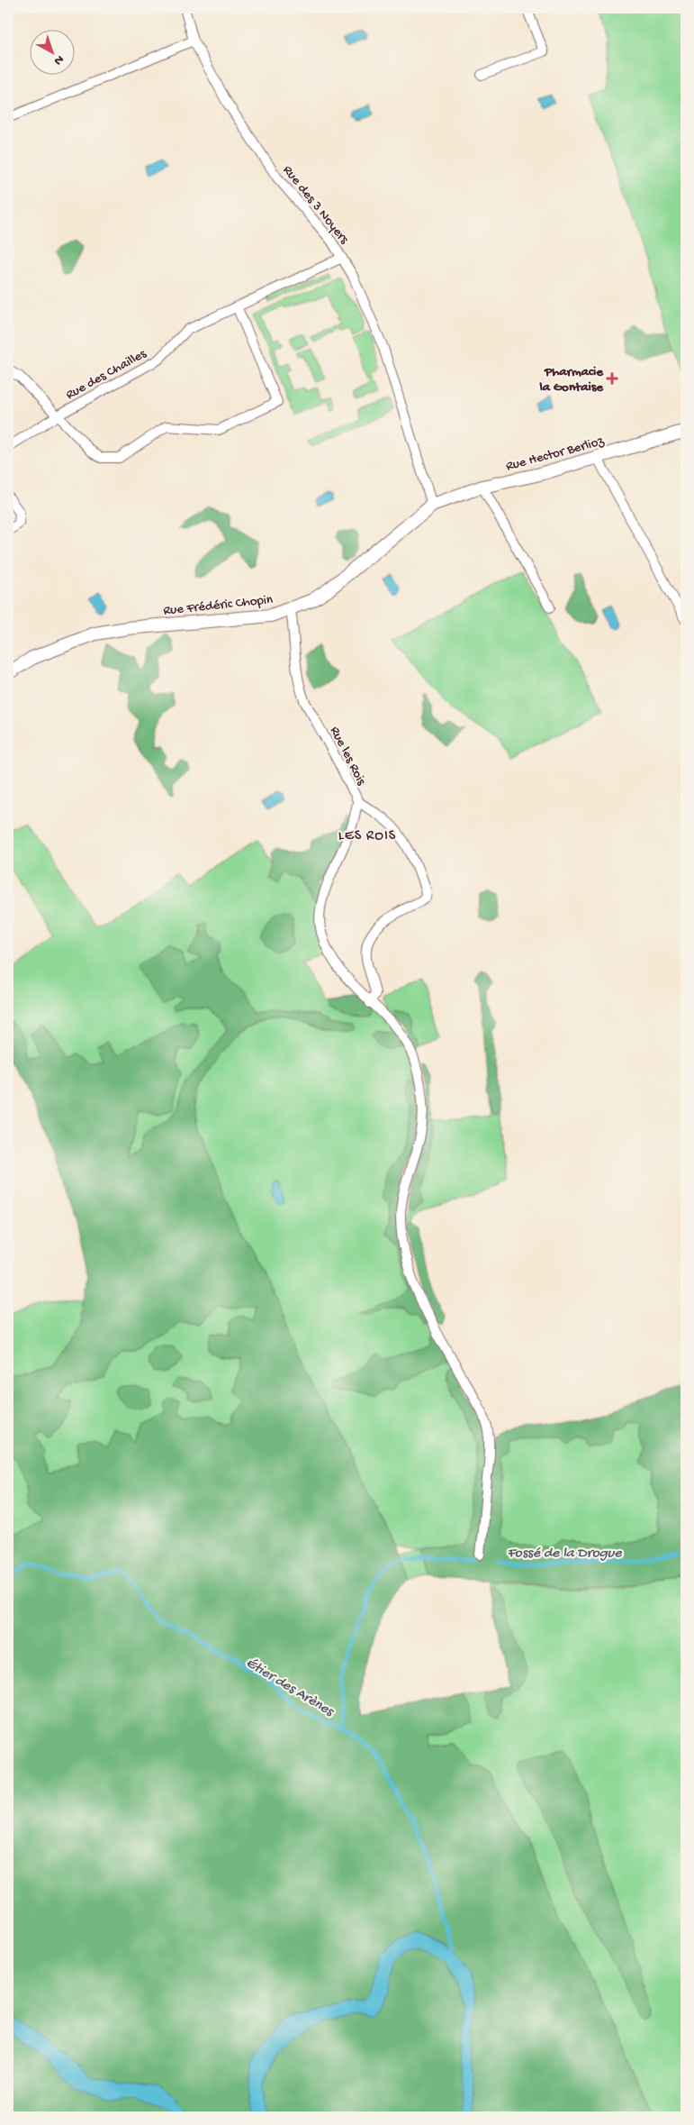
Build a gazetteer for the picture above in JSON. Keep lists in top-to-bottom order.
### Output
{
  "streets": {
    "street": [
      "Rue des 3 Noyers",
      "Rue des Chailles",
      "Rue Hector Berlioz",
      "Rue Frédéric Chopin",
      "Rue les Rois"
    ]
  },
  "crossings": [
    ["Rue des 3 Noyers", "Rue des Chailles"],
    ["Rue des 3 Noyers", "Rue Hector Berlioz"],
    ["Rue des 3 Noyers", "Rue Frédéric Chopin"],
    ["Rue Hector Berlioz", "Rue Frédéric Chopin"],
    ["Rue Frédéric Chopin", "Rue les Rois"]
  ],
  "districts": ["LES ROIS"],
  "water": ["Fossé de la Drogue", "Étier des Arènes"],
  "places": {
    "health": ["Pharmacie la Gontaise"]
  },
  "north": "bottom right"
}
